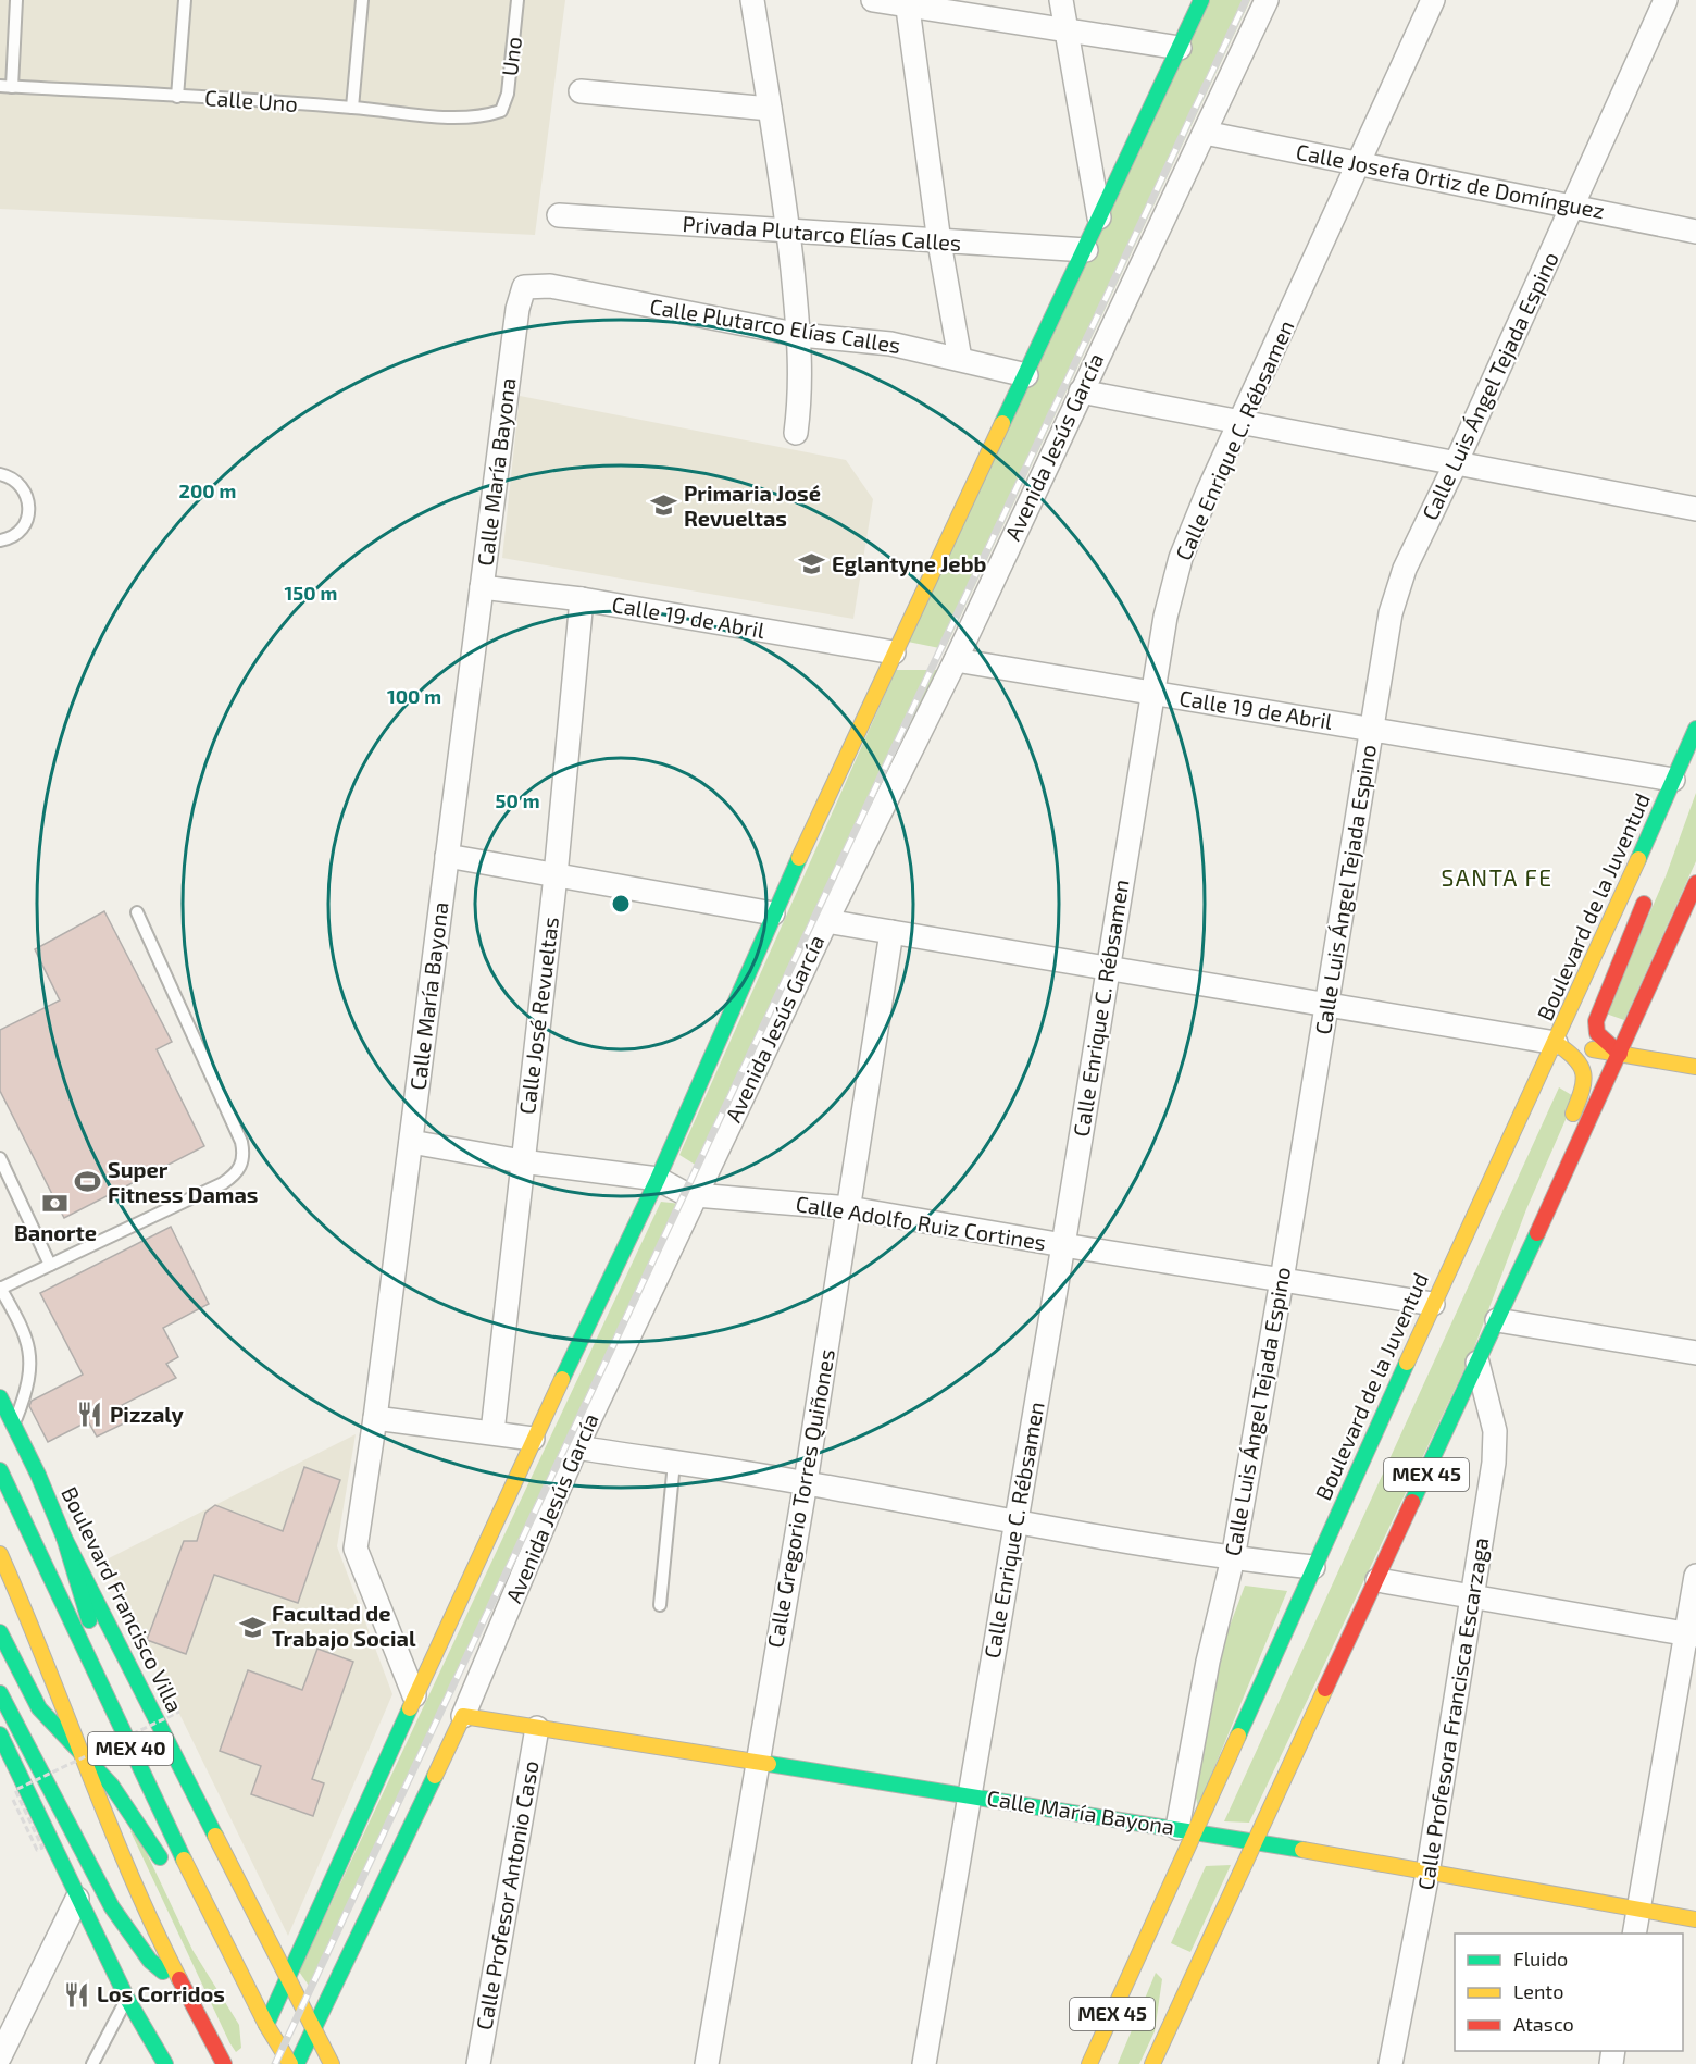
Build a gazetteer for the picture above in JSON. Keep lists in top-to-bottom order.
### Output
{
  "streets": {
    "main road": [
      "Avenida Jesús García",
      "Calle María Bayona",
      "Boulevard de la Juventud",
      "MEX 45",
      "Boulevard Francisco Villa",
      "MEX 40"
    ],
    "street": [
      "Calle Josefa Ortiz de Domínguez",
      "Privada Plutarco Elías Calles",
      "Calle Plutarco Elías Calles",
      "Calle Luis Ángel Tejada Espino",
      "Calle Enrique C. Rébsamen",
      "Calle 19 de Abril",
      "Calle José Revueltas",
      "Calle Adolfo Ruiz Cortines",
      "Calle Gregorio Torres Quiñones",
      "Calle Profesora Francisca Escarzaga",
      "Calle Profesor Antonio Caso"
    ],
    "lane": ["Uno", "Calle Uno"]
  },
  "crossings": [
    ["Uno", "Calle Uno"],
    ["Calle Josefa Ortiz de Domínguez", "Calle Luis Ángel Tejada Espino"],
    ["Calle Josefa Ortiz de Domínguez", "Calle Enrique C. Rébsamen"],
    ["Calle Josefa Ortiz de Domínguez", "Avenida Jesús García"],
    ["Privada Plutarco Elías Calles", "Avenida Jesús García"],
    ["Calle Plutarco Elías Calles", "Avenida Jesús García"],
    ["Calle Plutarco Elías Calles", "Calle María Bayona"],
    ["Calle Luis Ángel Tejada Espino", "Calle María Bayona"],
    ["Calle Luis Ángel Tejada Espino", "Calle 19 de Abril"],
    ["Calle Luis Ángel Tejada Espino", "Boulevard de la Juventud"],
    ["Calle Luis Ángel Tejada Espino", "Calle Adolfo Ruiz Cortines"],
    ["Calle Enrique C. Rébsamen", "Calle María Bayona"],
    ["Calle Enrique C. Rébsamen", "Calle 19 de Abril"],
    ["Calle Enrique C. Rébsamen", "Calle Adolfo Ruiz Cortines"],
    ["Avenida Jesús García", "Calle María Bayona"],
    ["Avenida Jesús García", "Calle 19 de Abril"],
    ["Avenida Jesús García", "Calle Adolfo Ruiz Cortines"],
    ["Avenida Jesús García", "Boulevard Francisco Villa"],
    ["Avenida Jesús García", "MEX 40"],
    ["Calle María Bayona", "Calle 19 de Abril"],
    ["Calle María Bayona", "Boulevard de la Juventud"],
    ["Calle María Bayona", "Calle Adolfo Ruiz Cortines"],
    ["Calle María Bayona", "MEX 45"],
    ["Calle María Bayona", "Calle Gregorio Torres Quiñones"],
    ["Calle María Bayona", "Calle Profesora Francisca Escarzaga"],
    ["Calle María Bayona", "Calle Profesor Antonio Caso"],
    ["Calle 19 de Abril", "Boulevard de la Juventud"],
    ["Calle 19 de Abril", "Calle José Revueltas"],
    ["Boulevard de la Juventud", "Calle Adolfo Ruiz Cortines"],
    ["Calle José Revueltas", "Calle Adolfo Ruiz Cortines"],
    ["Calle Adolfo Ruiz Cortines", "Calle Gregorio Torres Quiñones"],
    ["MEX 45", "Calle Profesora Francisca Escarzaga"]
  ],
  "districts": ["SANTA FE"],
  "places": {
    "school or university": ["Primaria José Revueltas", "Eglantyne Jebb", "Facultad de Trabajo Social"],
    "sports": ["Super Fitness Damas"],
    "bank": ["Banorte"],
    "restaurant": ["Pizzaly", "Los Corridos"]
  },
  "legend": ["Fluido", "Lento", "Atasco"],
  "rings": [
    "200 m",
    "150 m",
    "100 m",
    "50 m"
  ]
}
